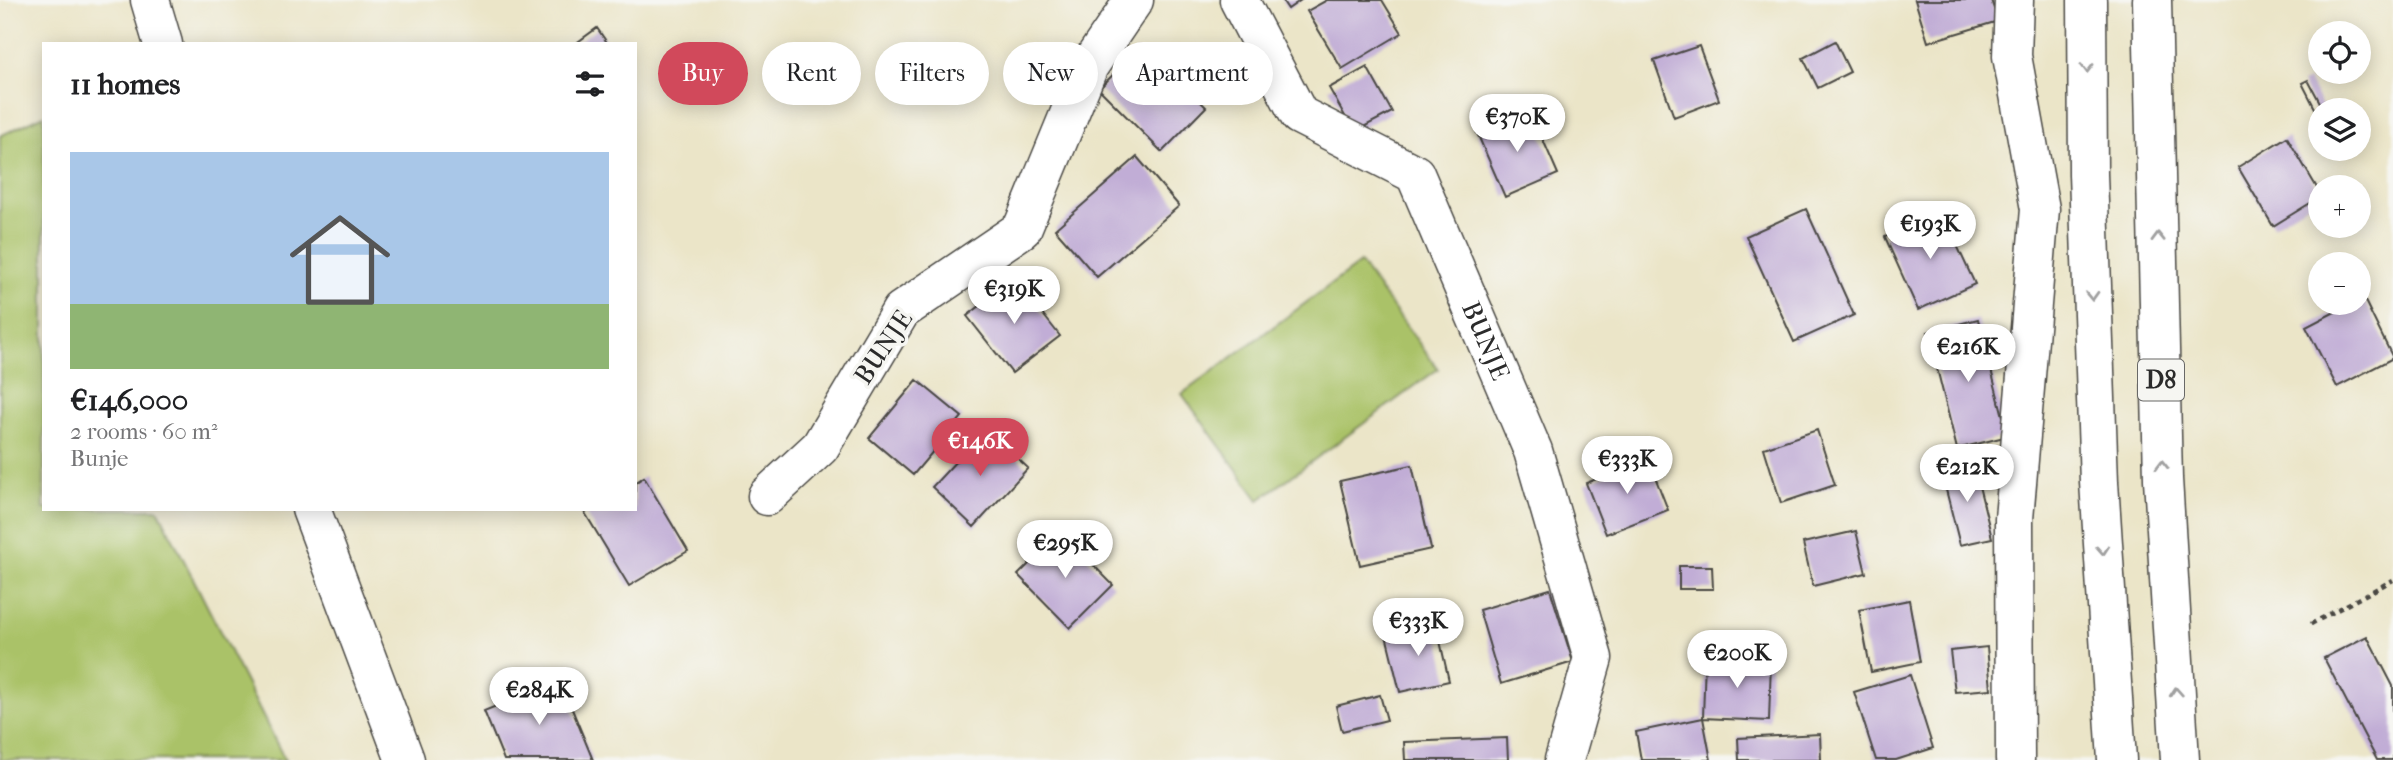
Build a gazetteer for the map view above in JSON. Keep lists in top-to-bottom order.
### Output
{
  "streets": {
    "main road": ["BUNJE", "D8"]
  },
  "page": {
    "map_buttons": ["+", "−"],
    "chip": [
      "Buy",
      "Rent",
      "Filters",
      "New",
      "Apartment"
    ],
    "heading": "11 homes",
    "price": [
      "€370K",
      "€193K",
      "€319K",
      "€216K",
      "€146K",
      "€333K",
      "€212K",
      "€295K",
      "€333K",
      "€200K",
      "€284K"
    ],
    "list": [
      {
        "name": "€146,000",
        "note": "2 rooms · 60 m² · Bunje"
      }
    ]
  }
}
